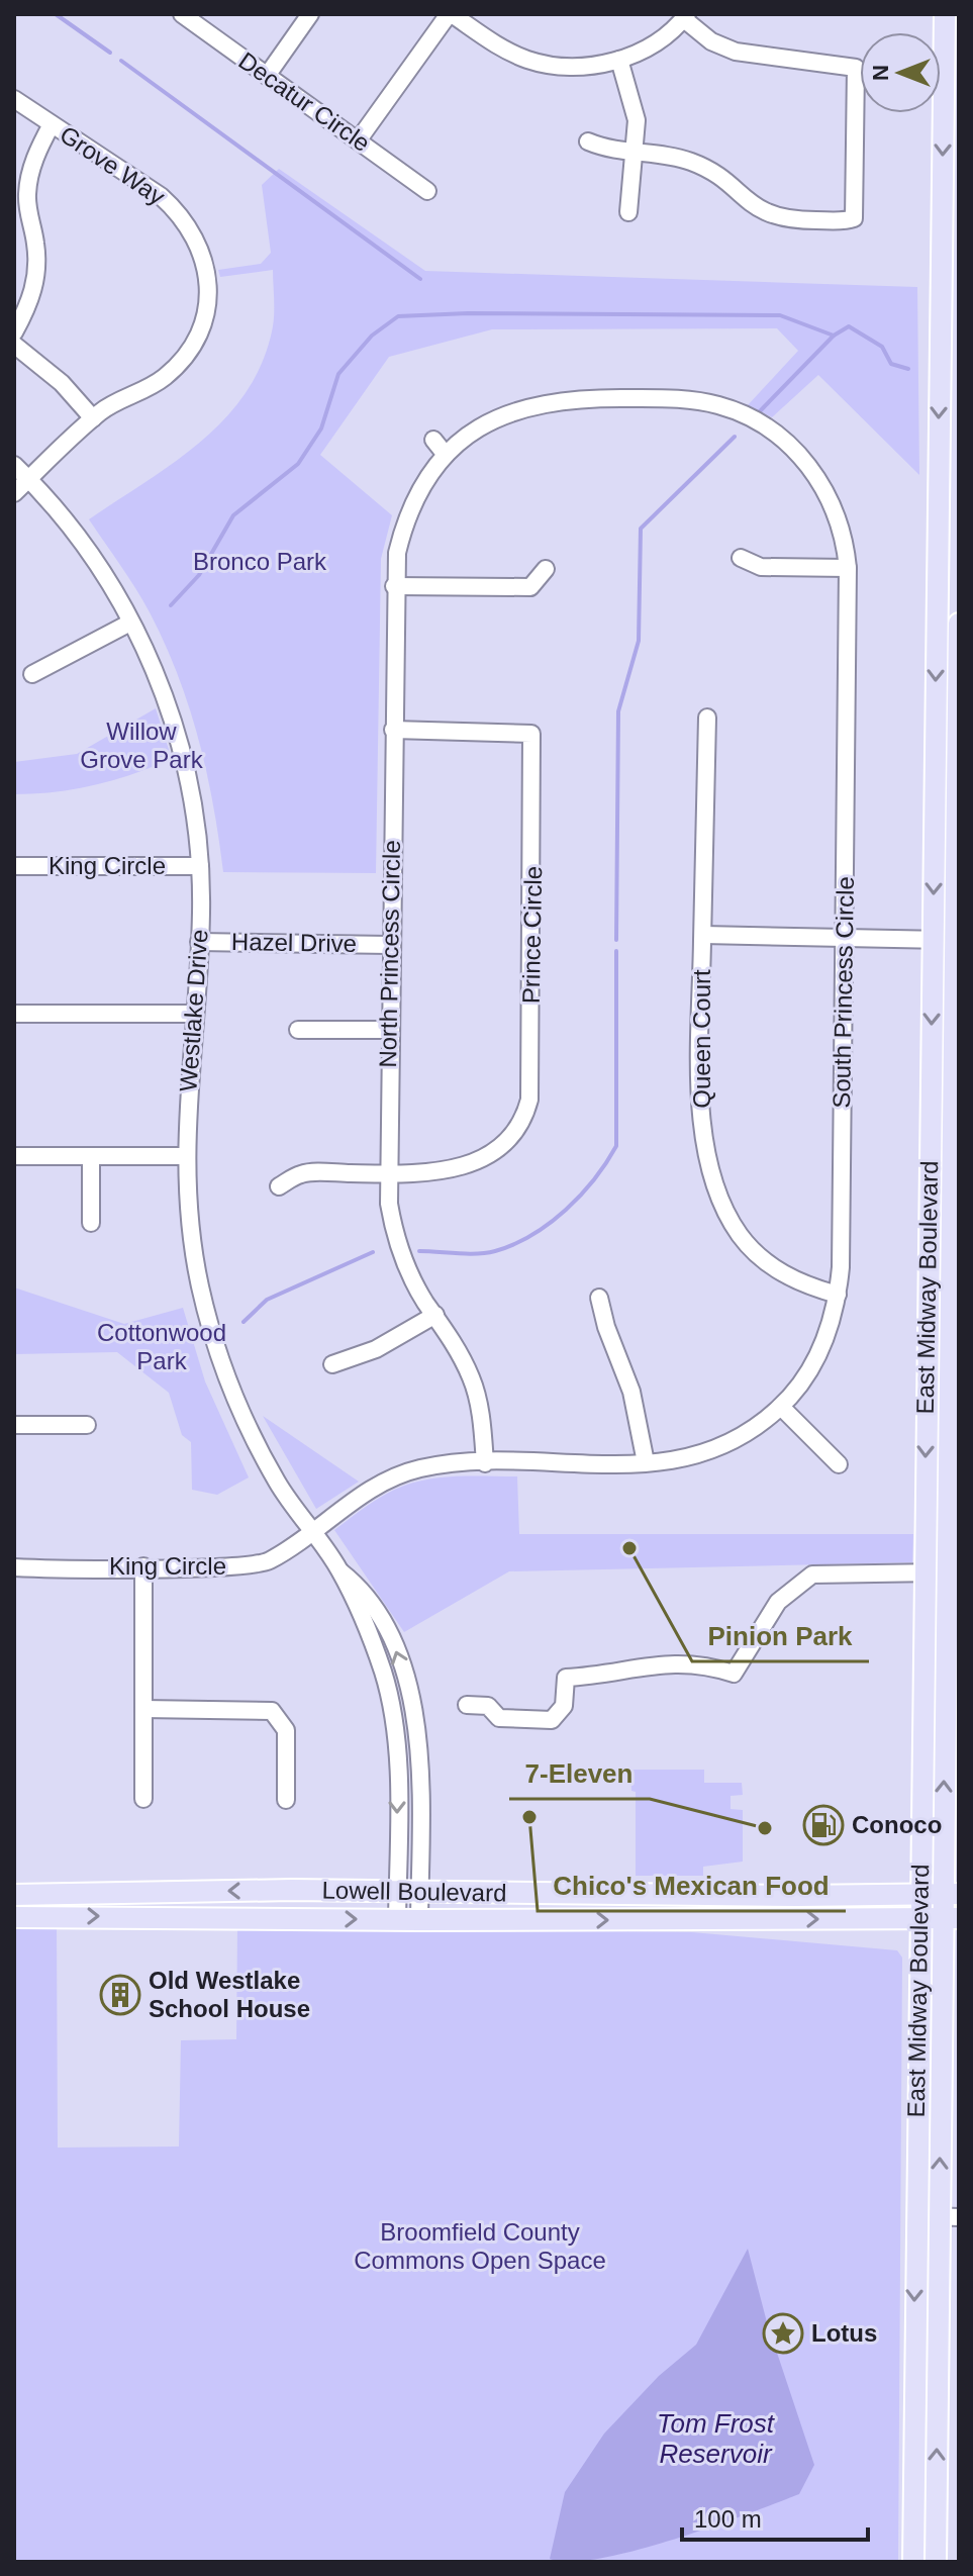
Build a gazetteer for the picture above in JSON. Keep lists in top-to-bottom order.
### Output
{
  "streets": {
    "main road": ["East Midway Boulevard", "Lowell Boulevard"],
    "street": [
      "Decatur Circle",
      "Grove Way",
      "King Circle",
      "Prince Circle",
      "Hazel Drive",
      "North Princess Circle",
      "South Princess Circle",
      "Westlake Drive",
      "Queen Court"
    ]
  },
  "crossings": [
    ["Grove Way", "Westlake Drive"],
    ["King Circle", "South Princess Circle"],
    ["King Circle", "Westlake Drive"],
    ["Prince Circle", "North Princess Circle"],
    ["Hazel Drive", "North Princess Circle"],
    ["Hazel Drive", "Westlake Drive"],
    ["North Princess Circle", "South Princess Circle"],
    ["South Princess Circle", "Westlake Drive"],
    ["South Princess Circle", "Queen Court"],
    ["Westlake Drive", "Lowell Boulevard"],
    ["East Midway Boulevard", "Lowell Boulevard"]
  ],
  "water": ["Tom Frost Reservoir"],
  "parks": [
    "Bronco Park",
    "Willow Grove Park",
    "Cottonwood Park",
    "Broomfield County Commons Open Space"
  ],
  "places": {
    "other": ["Pinion Park", "Chico's Mexican Food", "7-Eleven"],
    "fuel station": ["Conoco"],
    "building": ["Old Westlake School House"],
    "place": ["Lotus"]
  },
  "scale_bar": "100 m",
  "north": "left"
}
